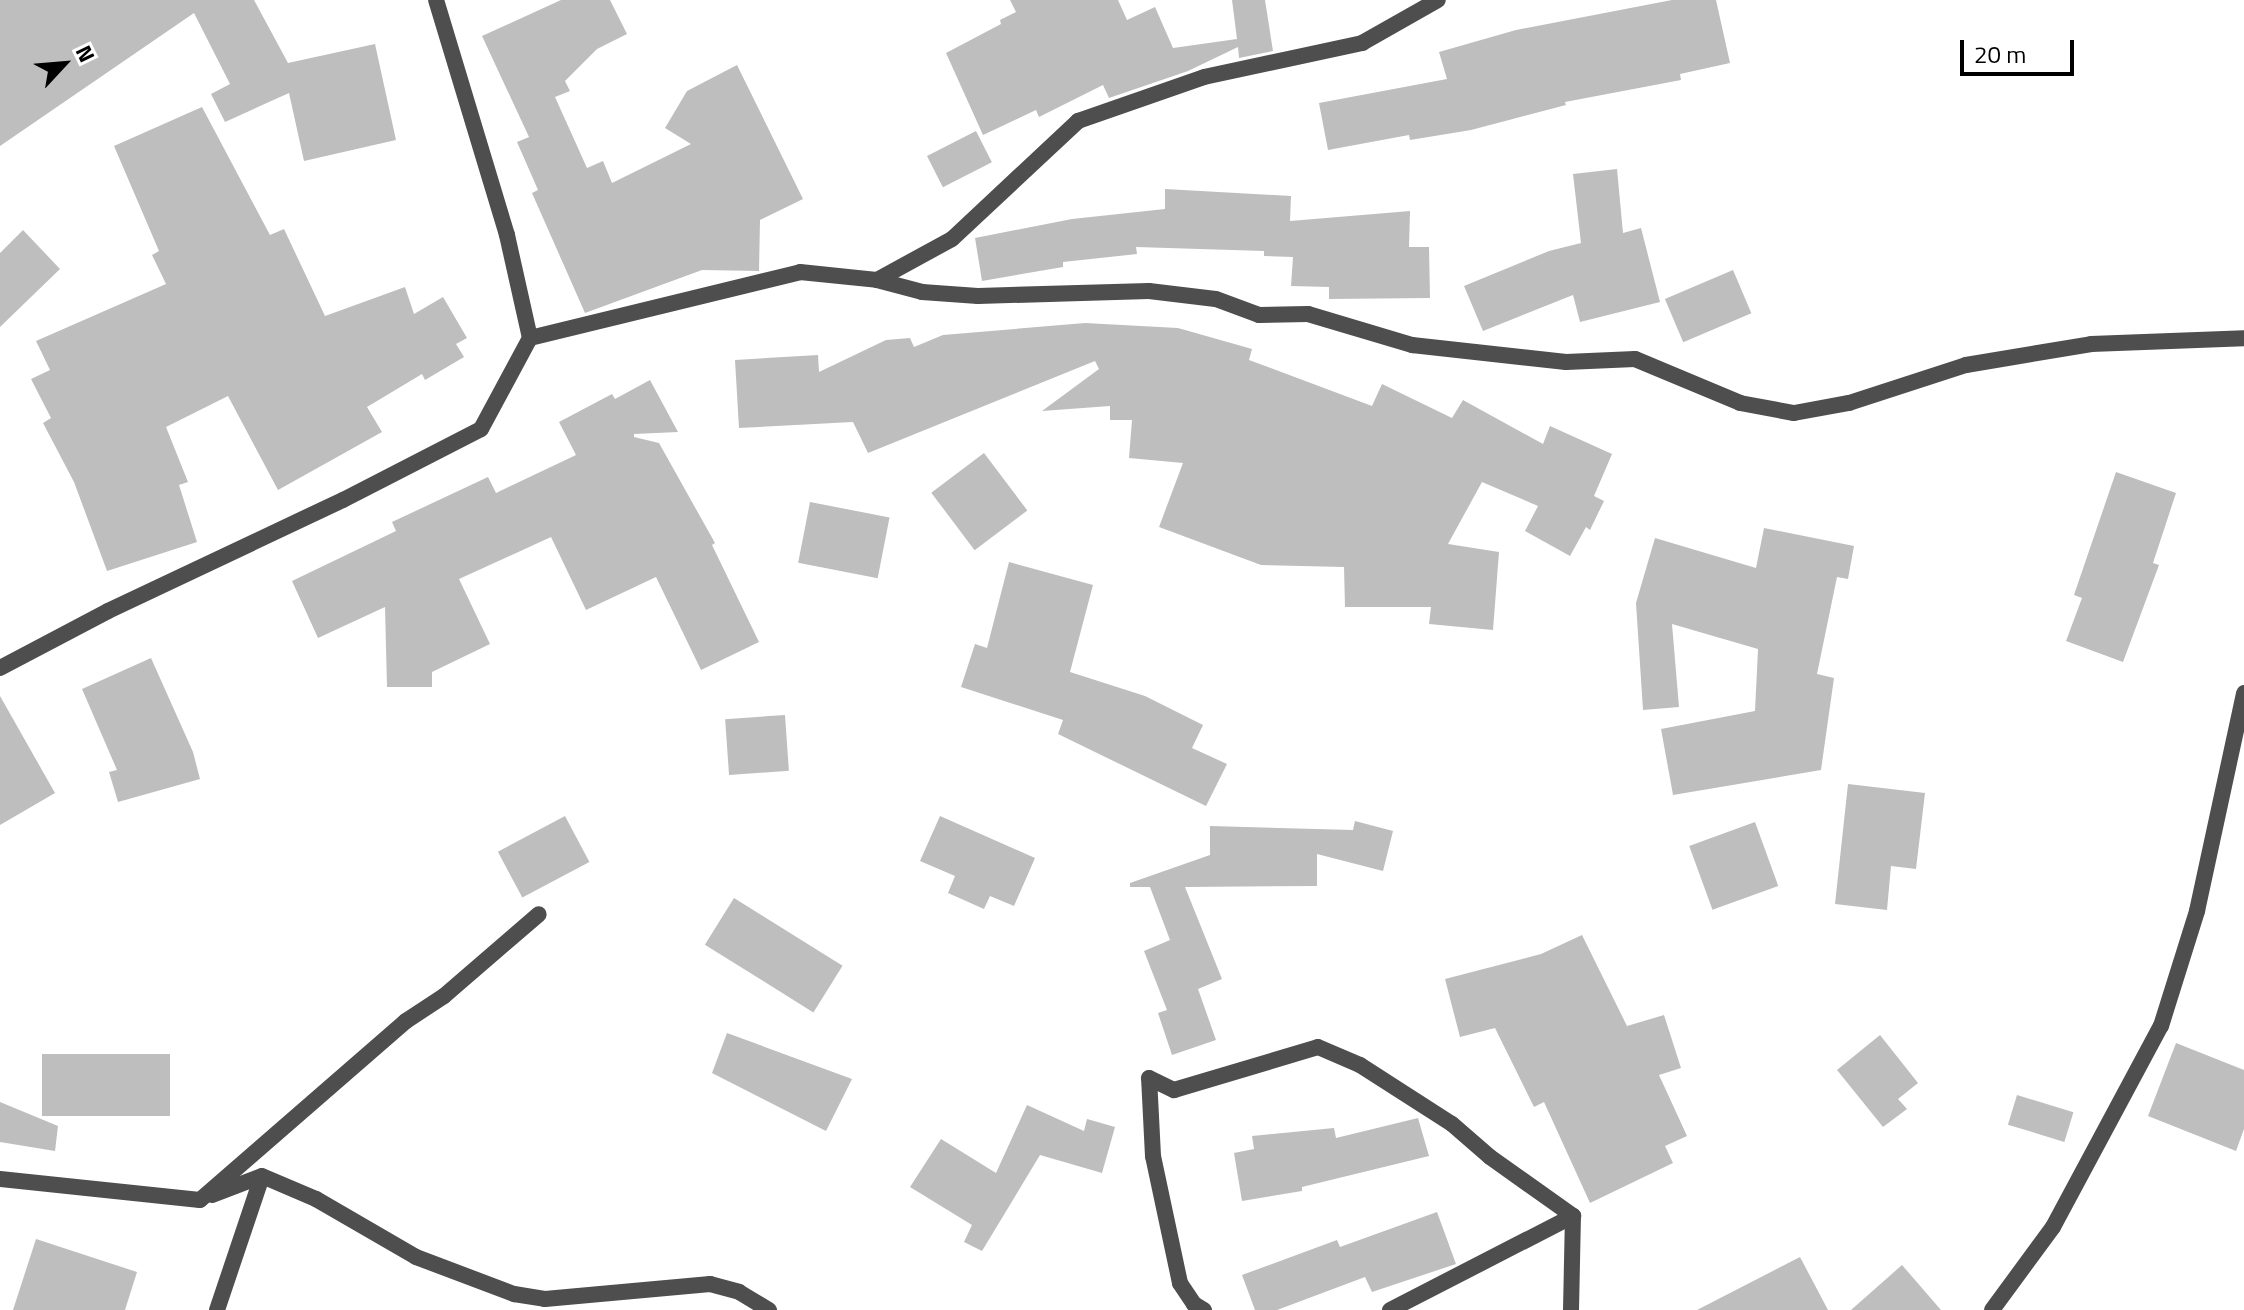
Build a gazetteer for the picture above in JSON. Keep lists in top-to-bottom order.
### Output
{
  "scale_bar": "20 m",
  "north": "top right"
}
